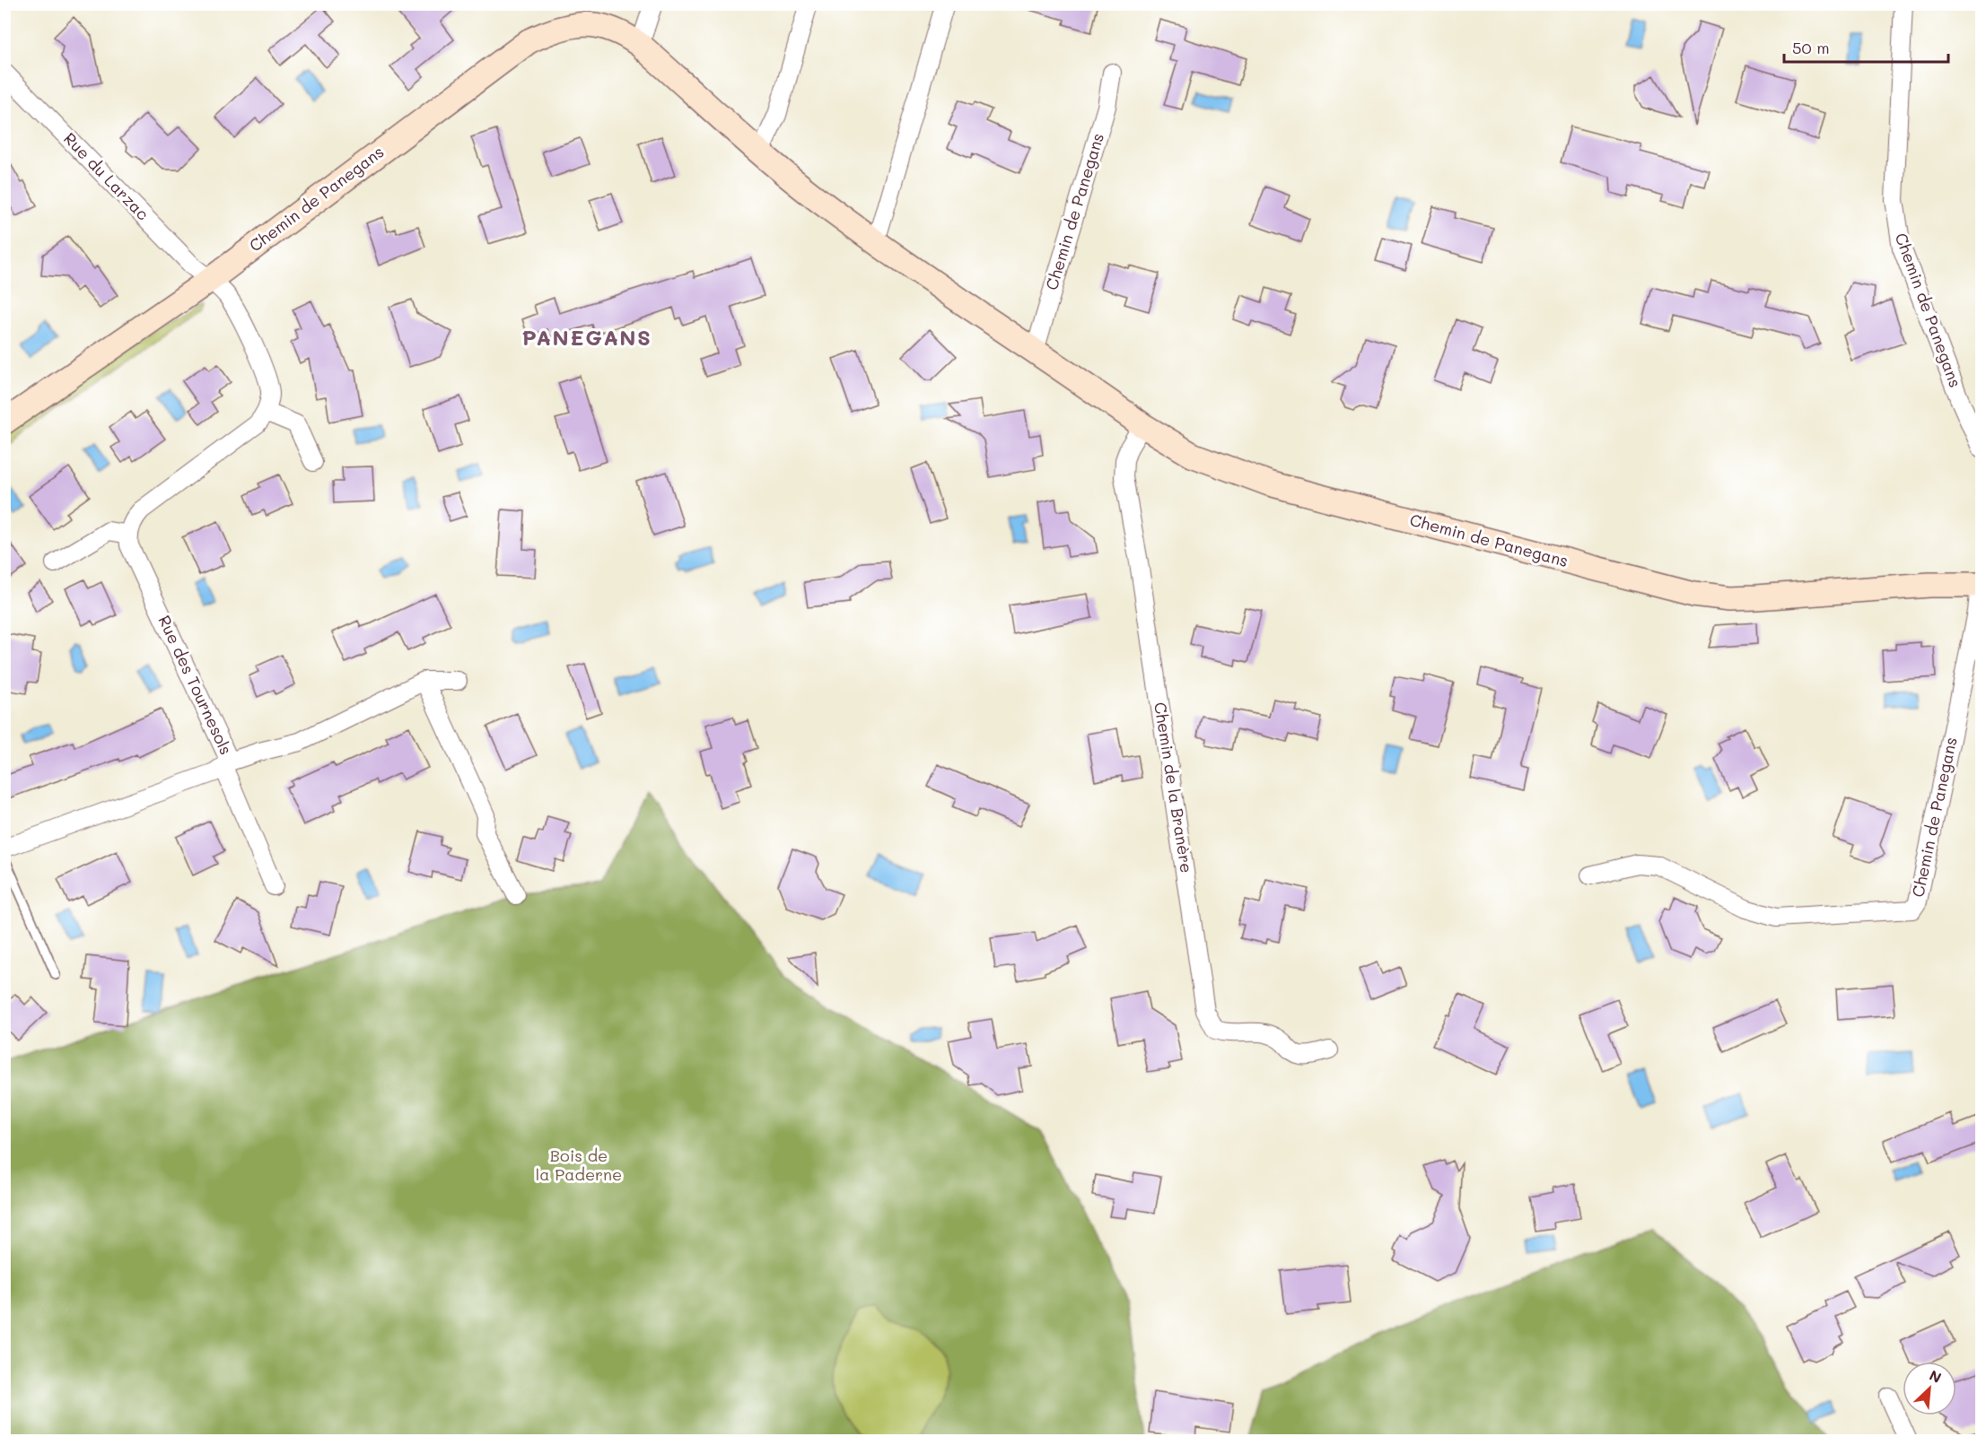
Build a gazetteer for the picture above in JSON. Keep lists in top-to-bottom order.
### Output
{
  "streets": {
    "street": [
      "Rue du Larzac",
      "Chemin de Panegans",
      "Rue des Tournesols",
      "Chemin de la Branère"
    ]
  },
  "crossings": [
    ["Rue du Larzac", "Chemin de Panegans"],
    ["Chemin de Panegans", "Chemin de la Branère"]
  ],
  "districts": ["PANEGANS"],
  "parks": ["Bois de la Paderne"],
  "scale_bar": "50 m",
  "north": "top right"
}
